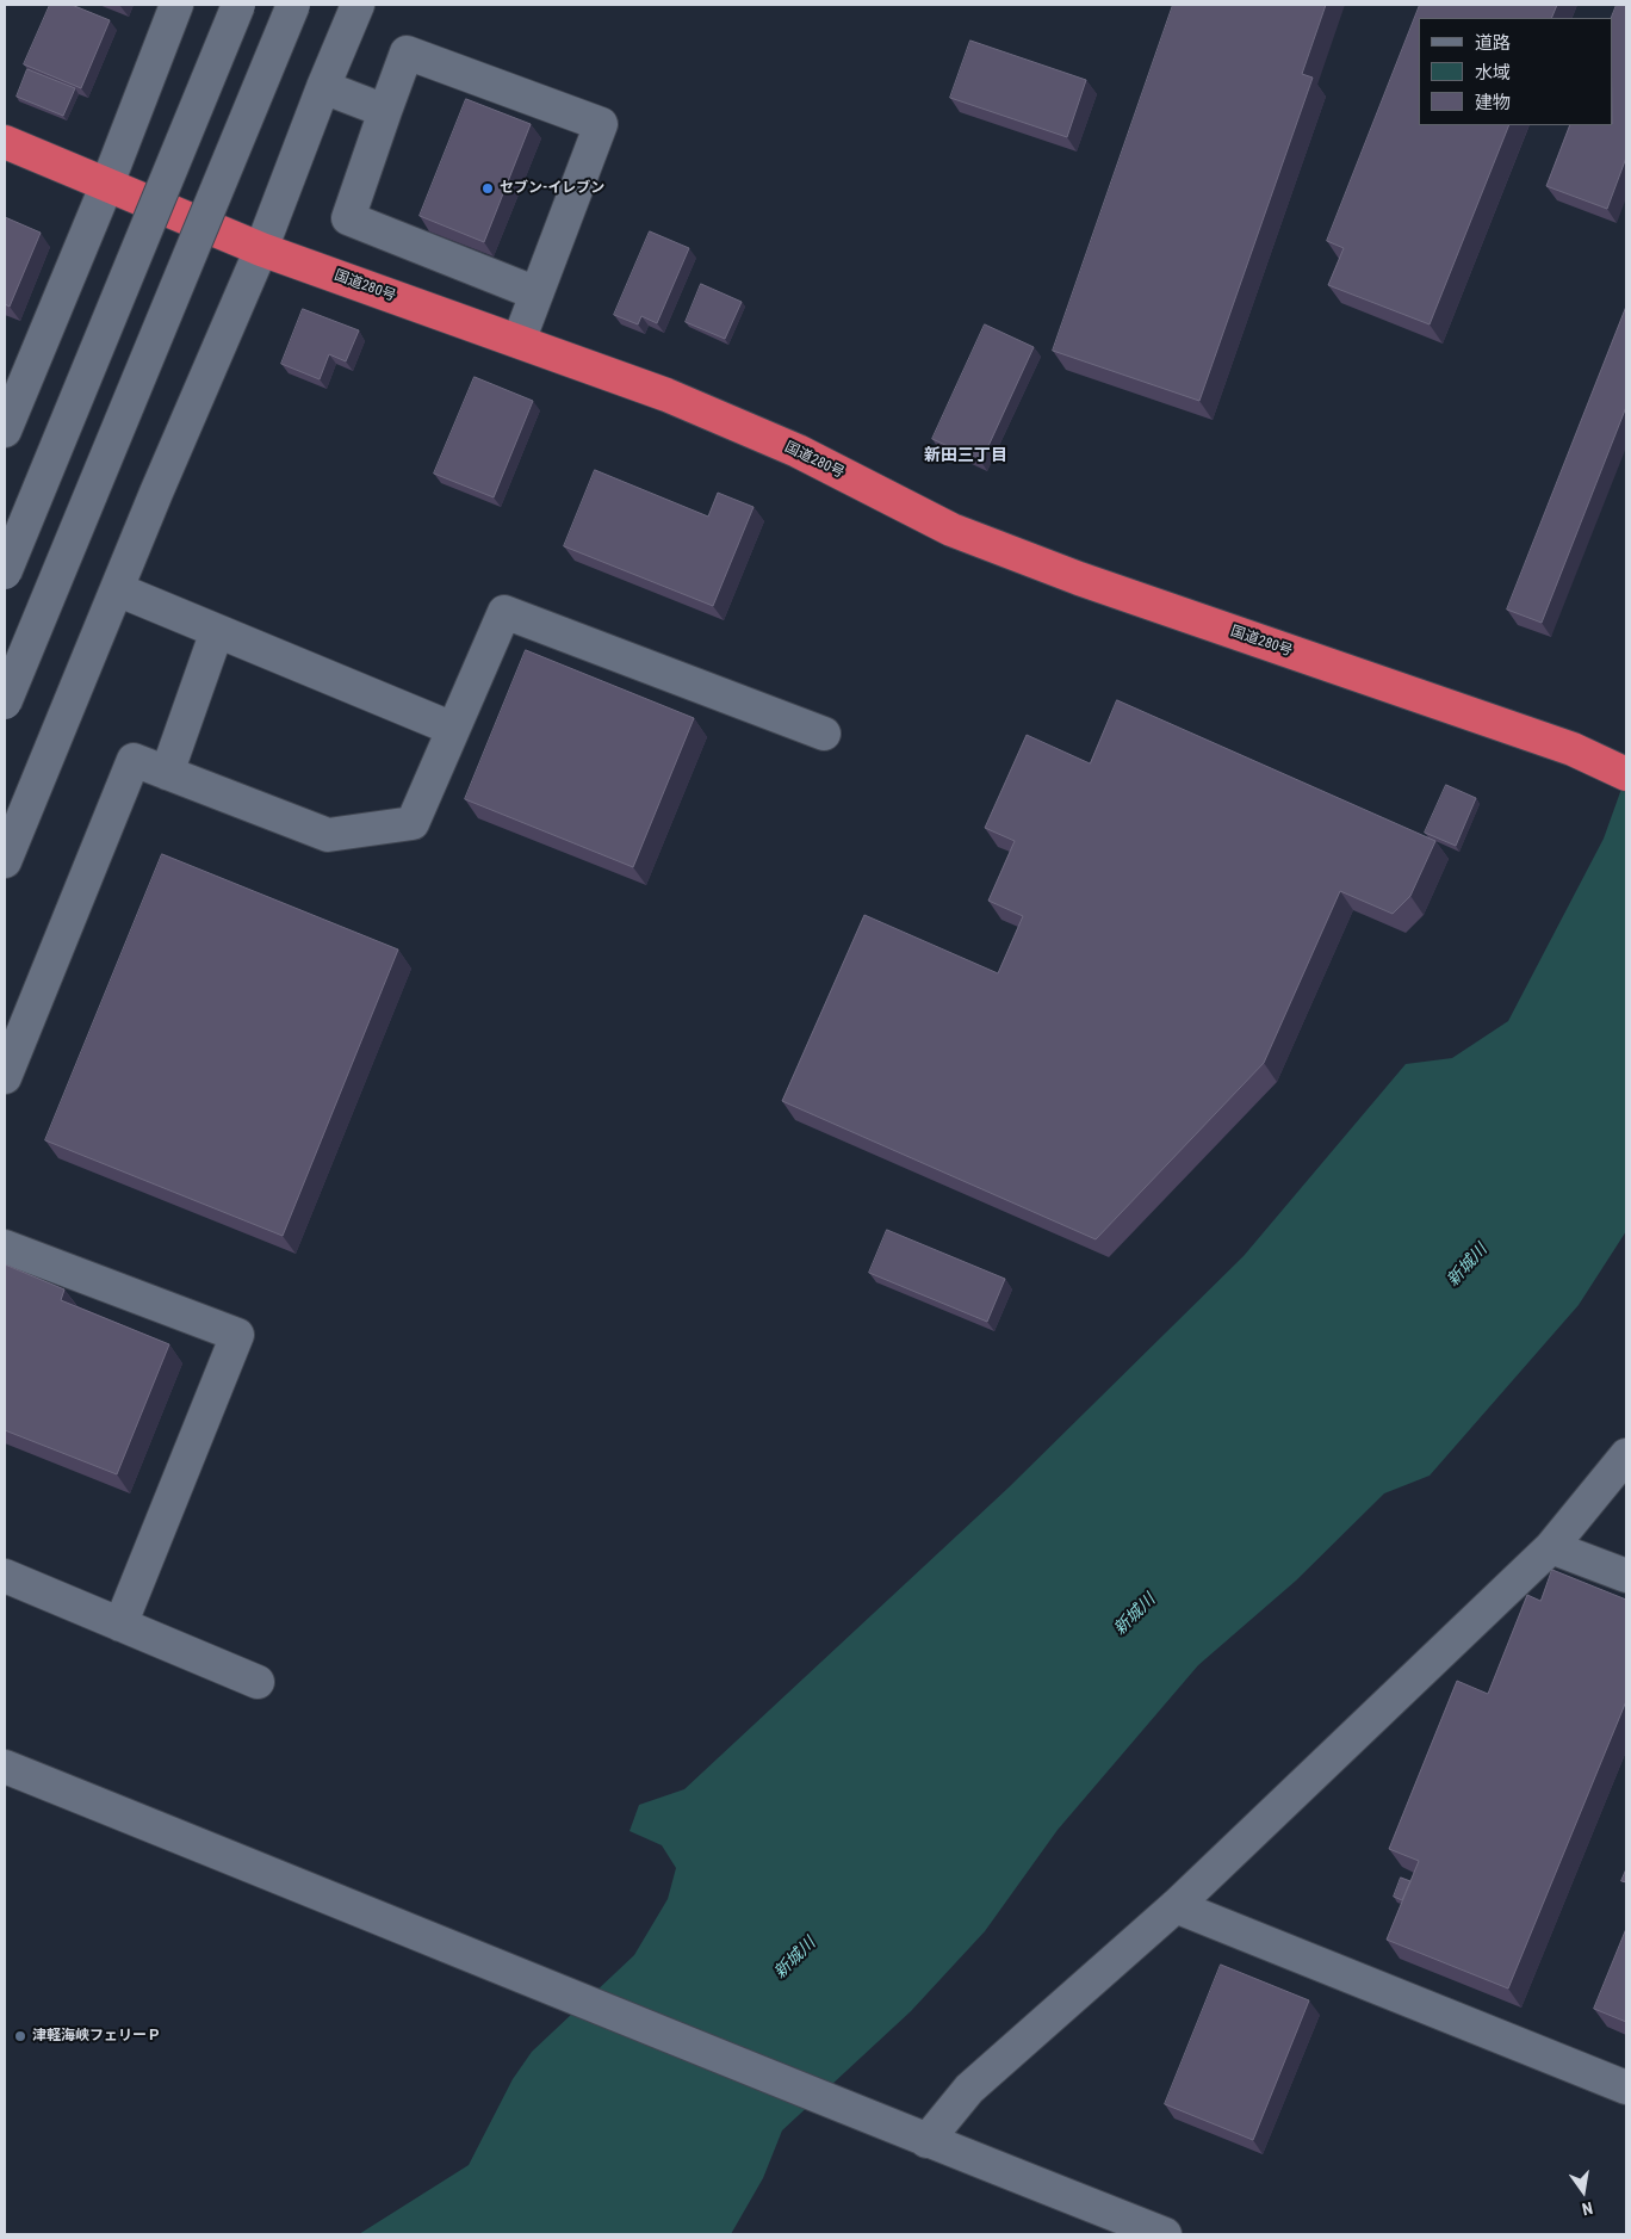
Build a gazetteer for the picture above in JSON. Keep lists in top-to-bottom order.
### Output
{
  "streets": {
    "highway": ["国道280号"]
  },
  "districts": ["新田三丁目"],
  "water": ["新城川"],
  "places": ["セブン-イレブン", "津軽海峡フェリーＰ"],
  "legend": ["道路", "水域", "建物"],
  "north": "bottom"
}
